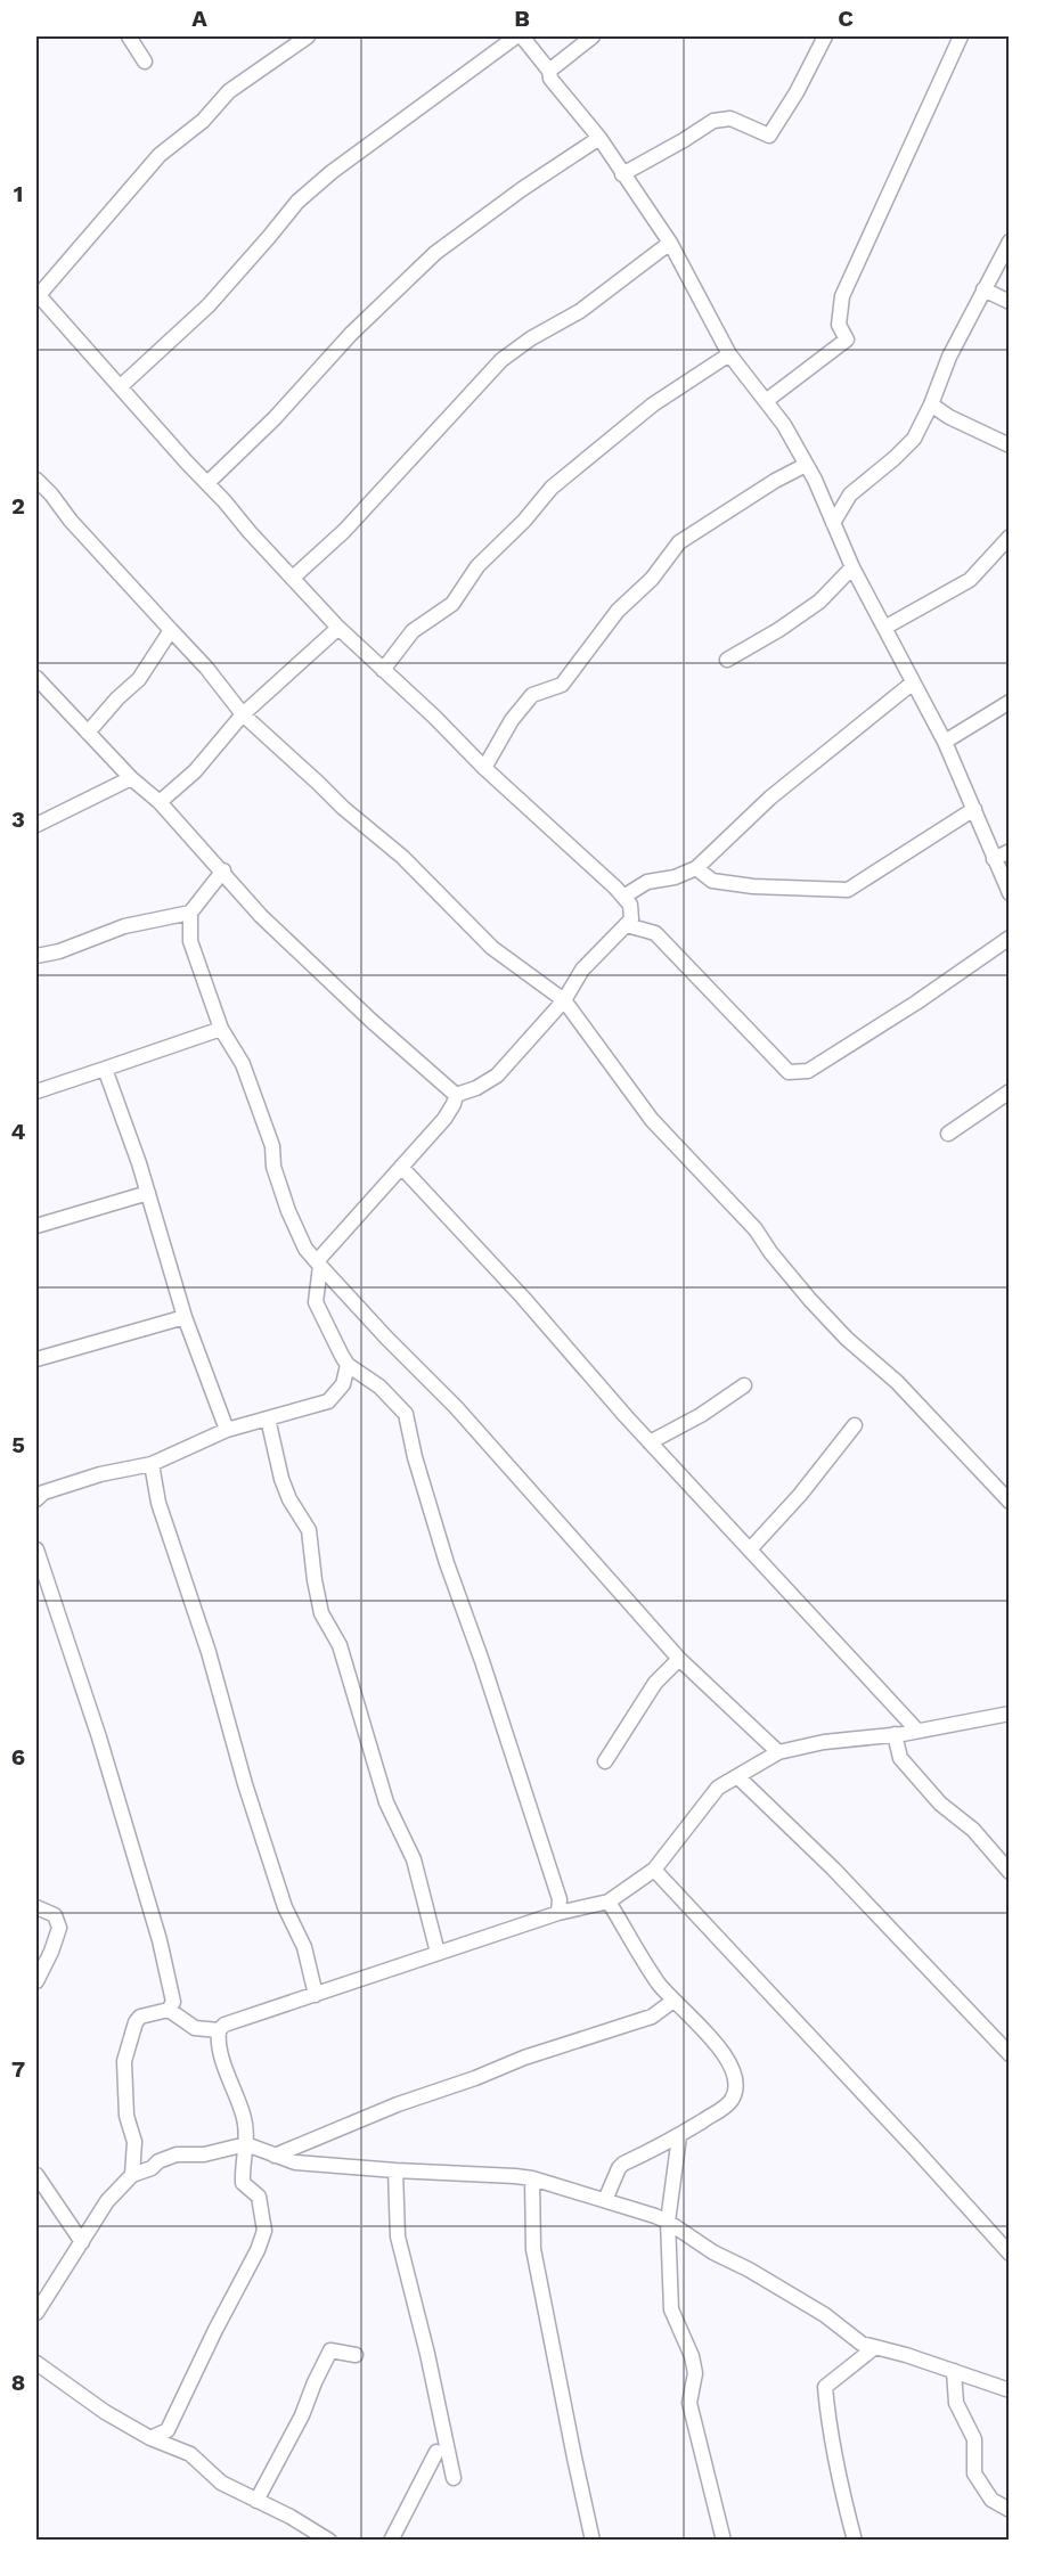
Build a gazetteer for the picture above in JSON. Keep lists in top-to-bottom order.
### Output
{
  "grid": {
    "columns": ["A", "B", "C"],
    "rows": [
      "1",
      "2",
      "3",
      "4",
      "5",
      "6",
      "7",
      "8"
    ]
  }
}
